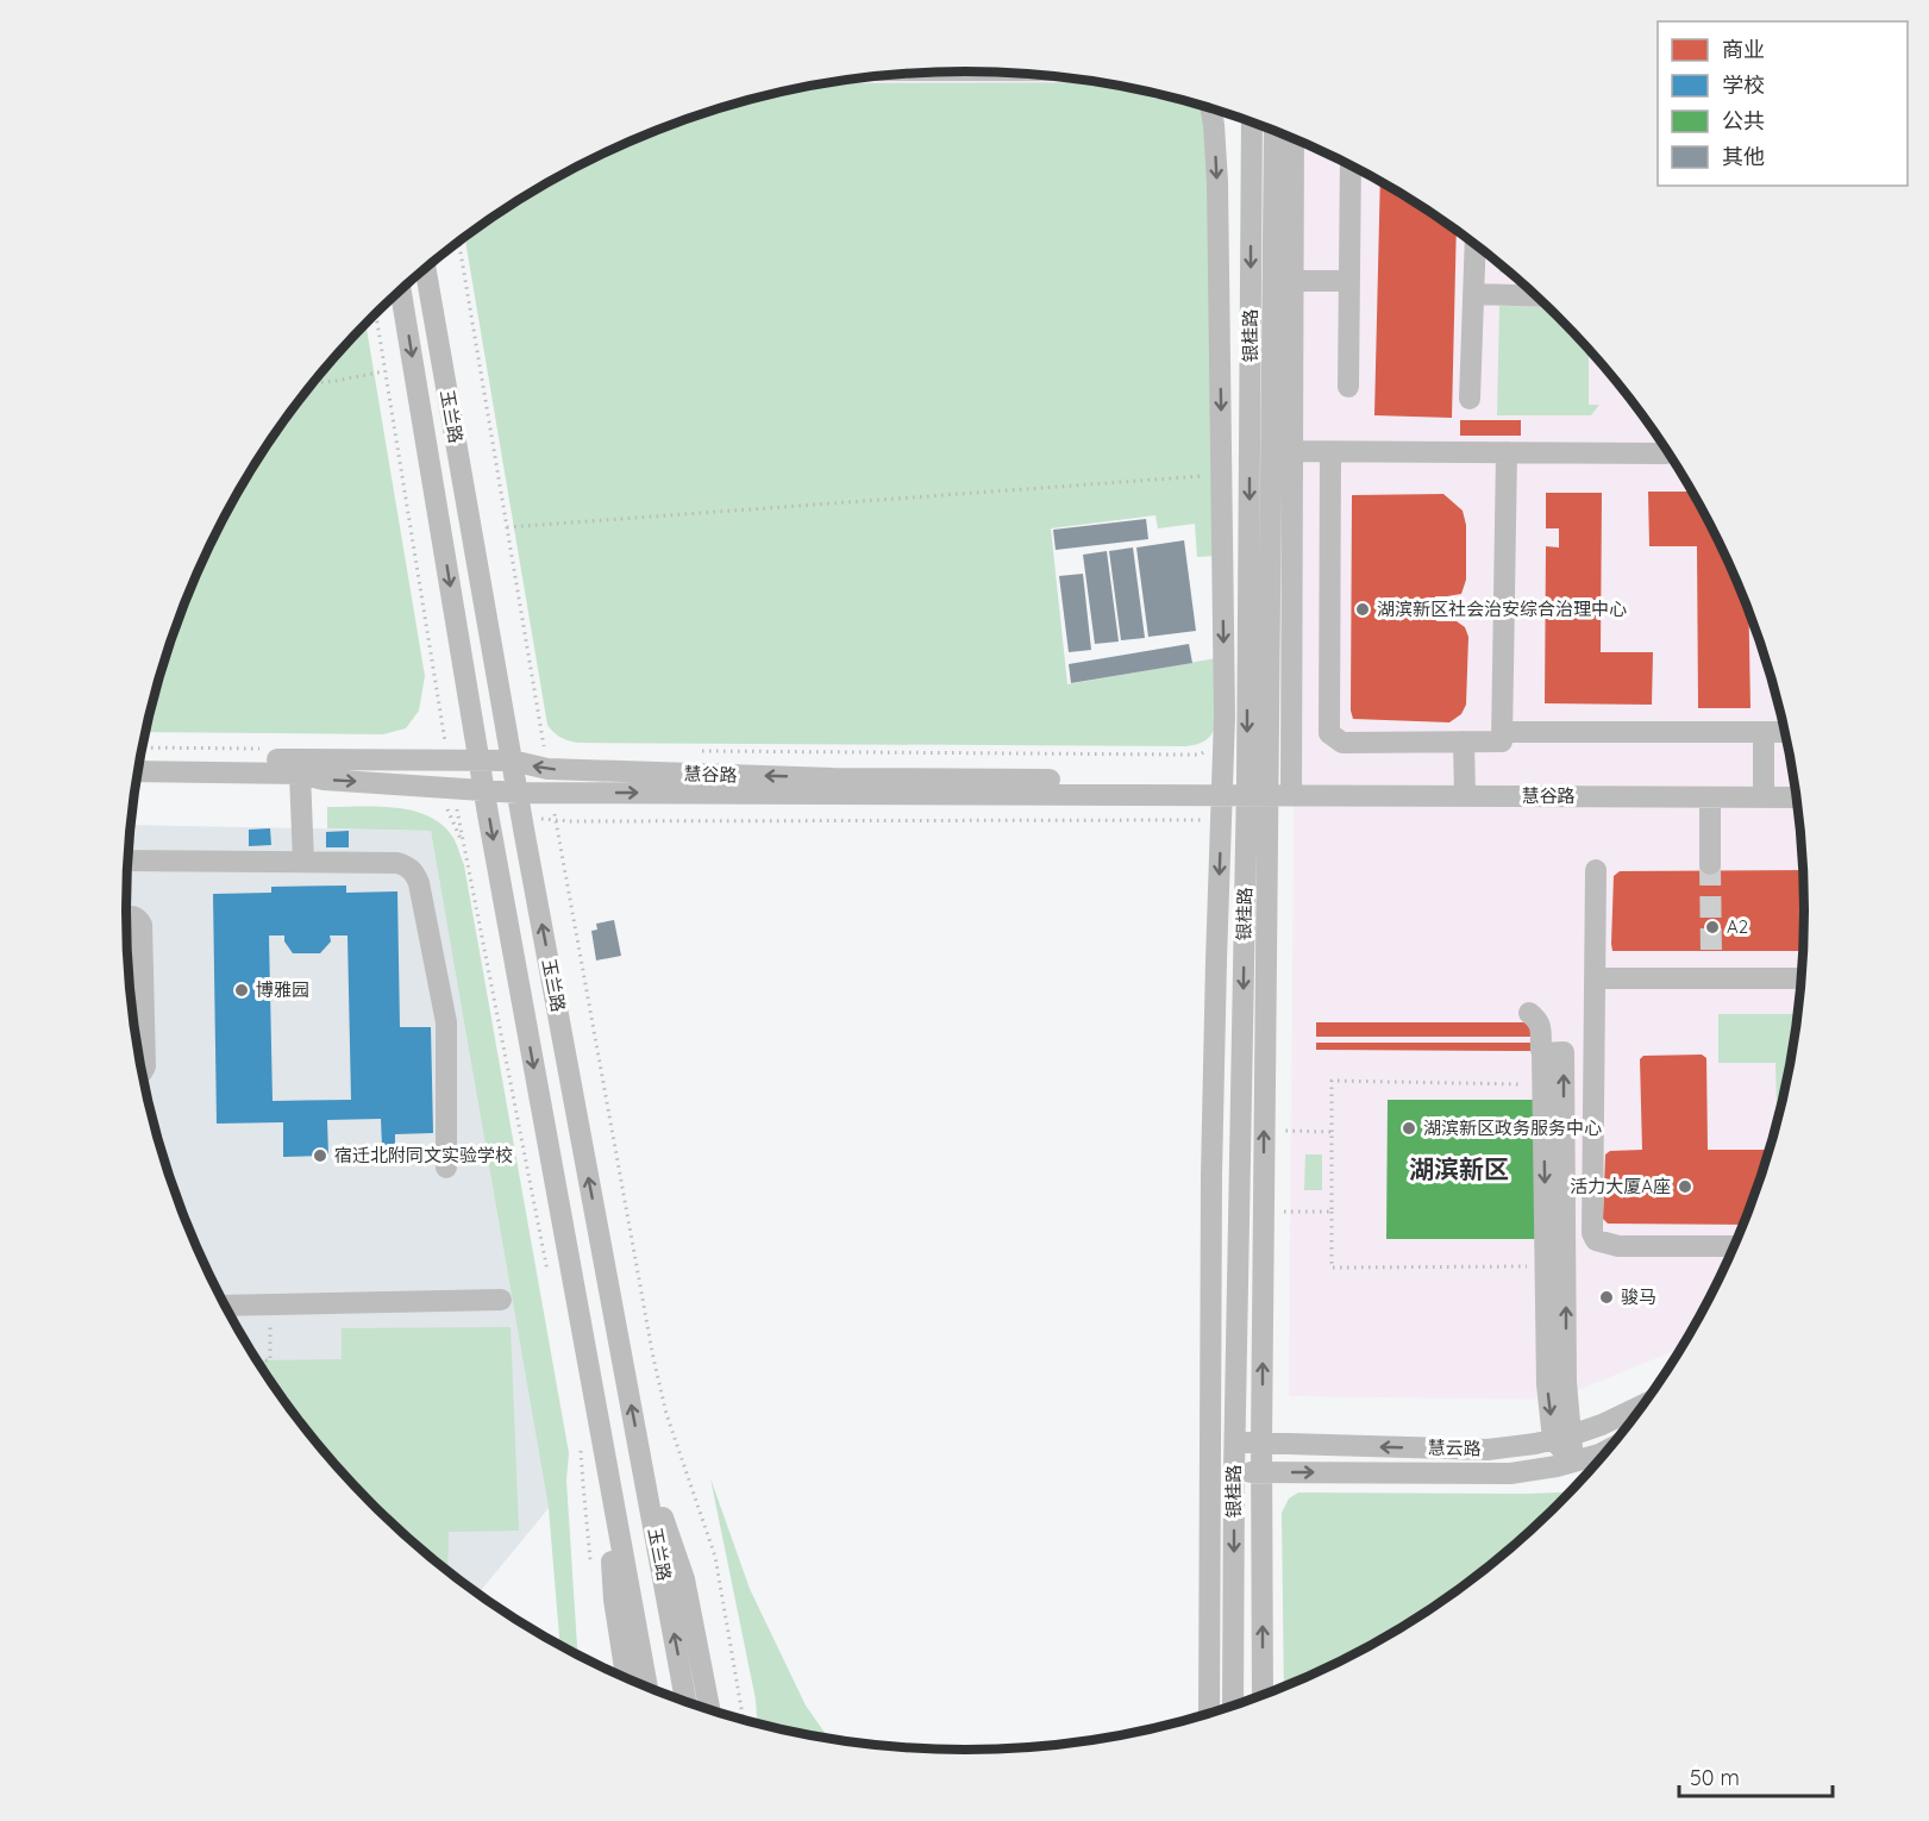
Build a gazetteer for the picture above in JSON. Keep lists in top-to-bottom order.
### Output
{
  "streets": {
    "street": [
      "银桂路",
      "玉兰路",
      "慧谷路",
      "慧云路"
    ]
  },
  "crossings": [
    ["银桂路", "慧谷路"],
    ["银桂路", "慧云路"],
    ["玉兰路", "慧谷路"]
  ],
  "districts": ["湖滨新区"],
  "places": [
    "湖滨新区社会治安综合治理中心",
    "A2",
    "博雅园",
    "湖滨新区政务服务中心",
    "宿迁北附同文实验学校",
    "活力大厦A座",
    "骏马"
  ],
  "legend": [
    "商业",
    "学校",
    "公共",
    "其他"
  ],
  "scale_bar": "50 m"
}
